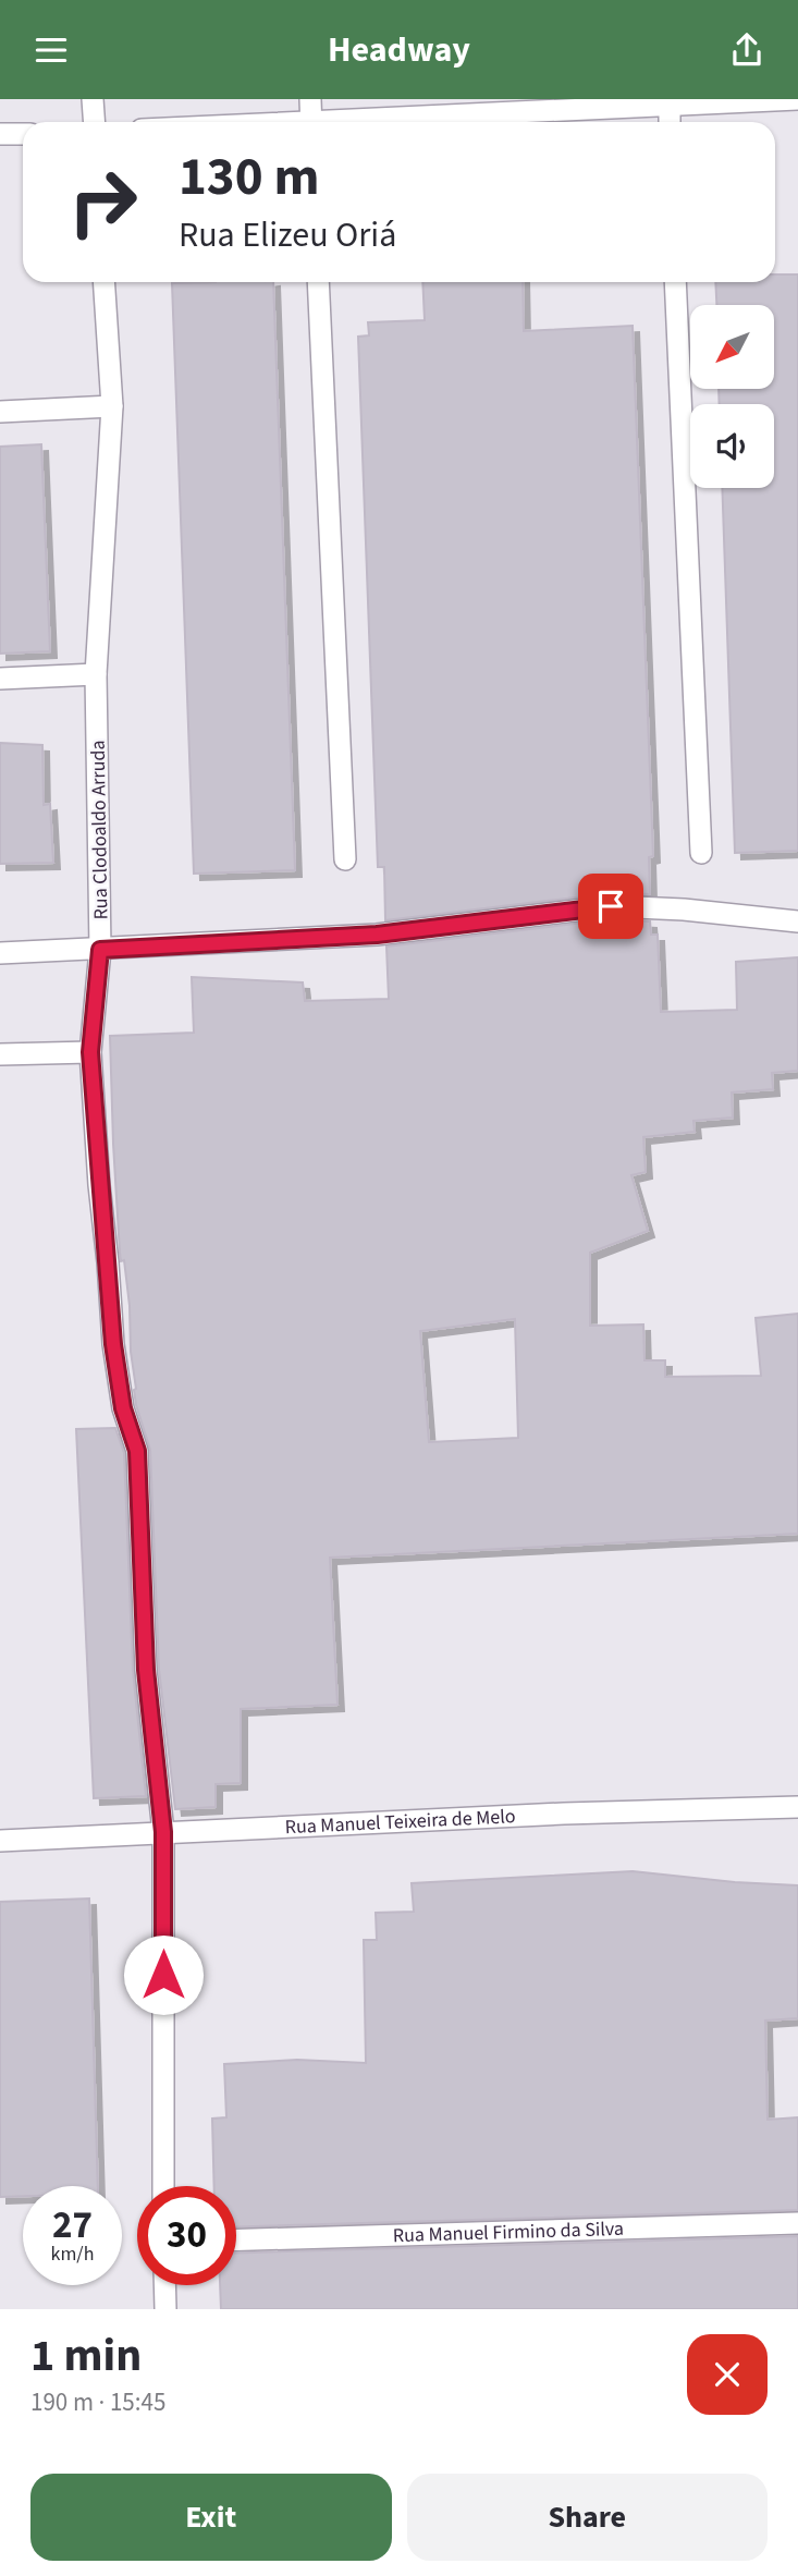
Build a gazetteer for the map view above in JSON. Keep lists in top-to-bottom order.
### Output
{
  "streets": {
    "street": ["Rua Clodoaldo Arruda", "Rua Manuel Teixeira de Melo", "Rua Manuel Firmino da Silva"]
  },
  "crossings": [
    ["Rua Clodoaldo Arruda", "Rua Manuel Teixeira de Melo"]
  ],
  "north": "bottom left",
  "page": {
    "header": "Headway",
    "turn": ["130 m", "Rua Elizeu Oriá"],
    "speed": "27 km/h",
    "limit": "30",
    "heading": ["1 min", "190 m · 15:45"],
    "buttons": ["Exit", "Share"]
  }
}
